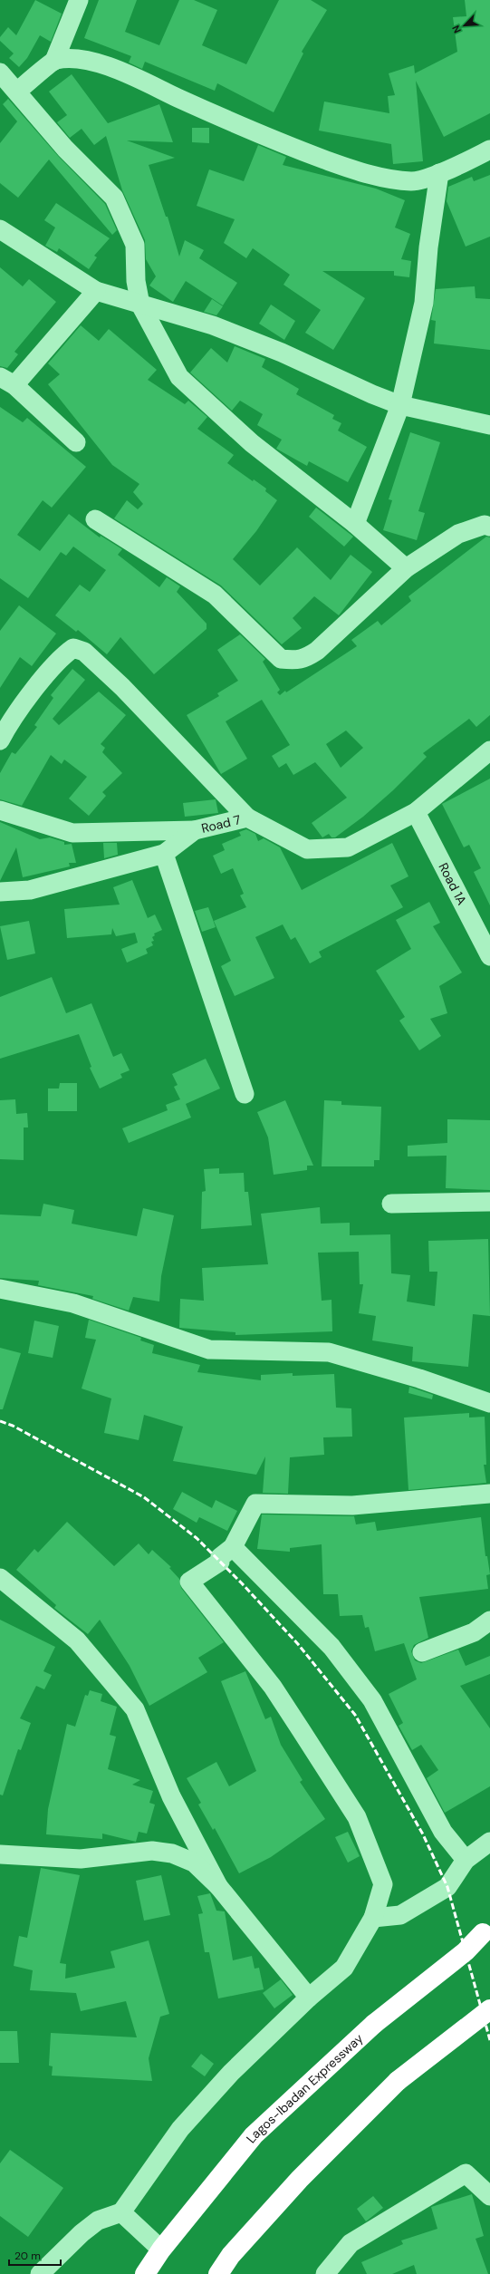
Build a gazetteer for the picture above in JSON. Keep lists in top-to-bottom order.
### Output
{
  "streets": {
    "highway": ["Lagos-Ibadan Expressway"],
    "street": ["Road 7", "Road 1A"]
  },
  "crossings": [
    ["Road 7", "Road 1A"]
  ],
  "scale_bar": "20 m",
  "north": "bottom left"
}
